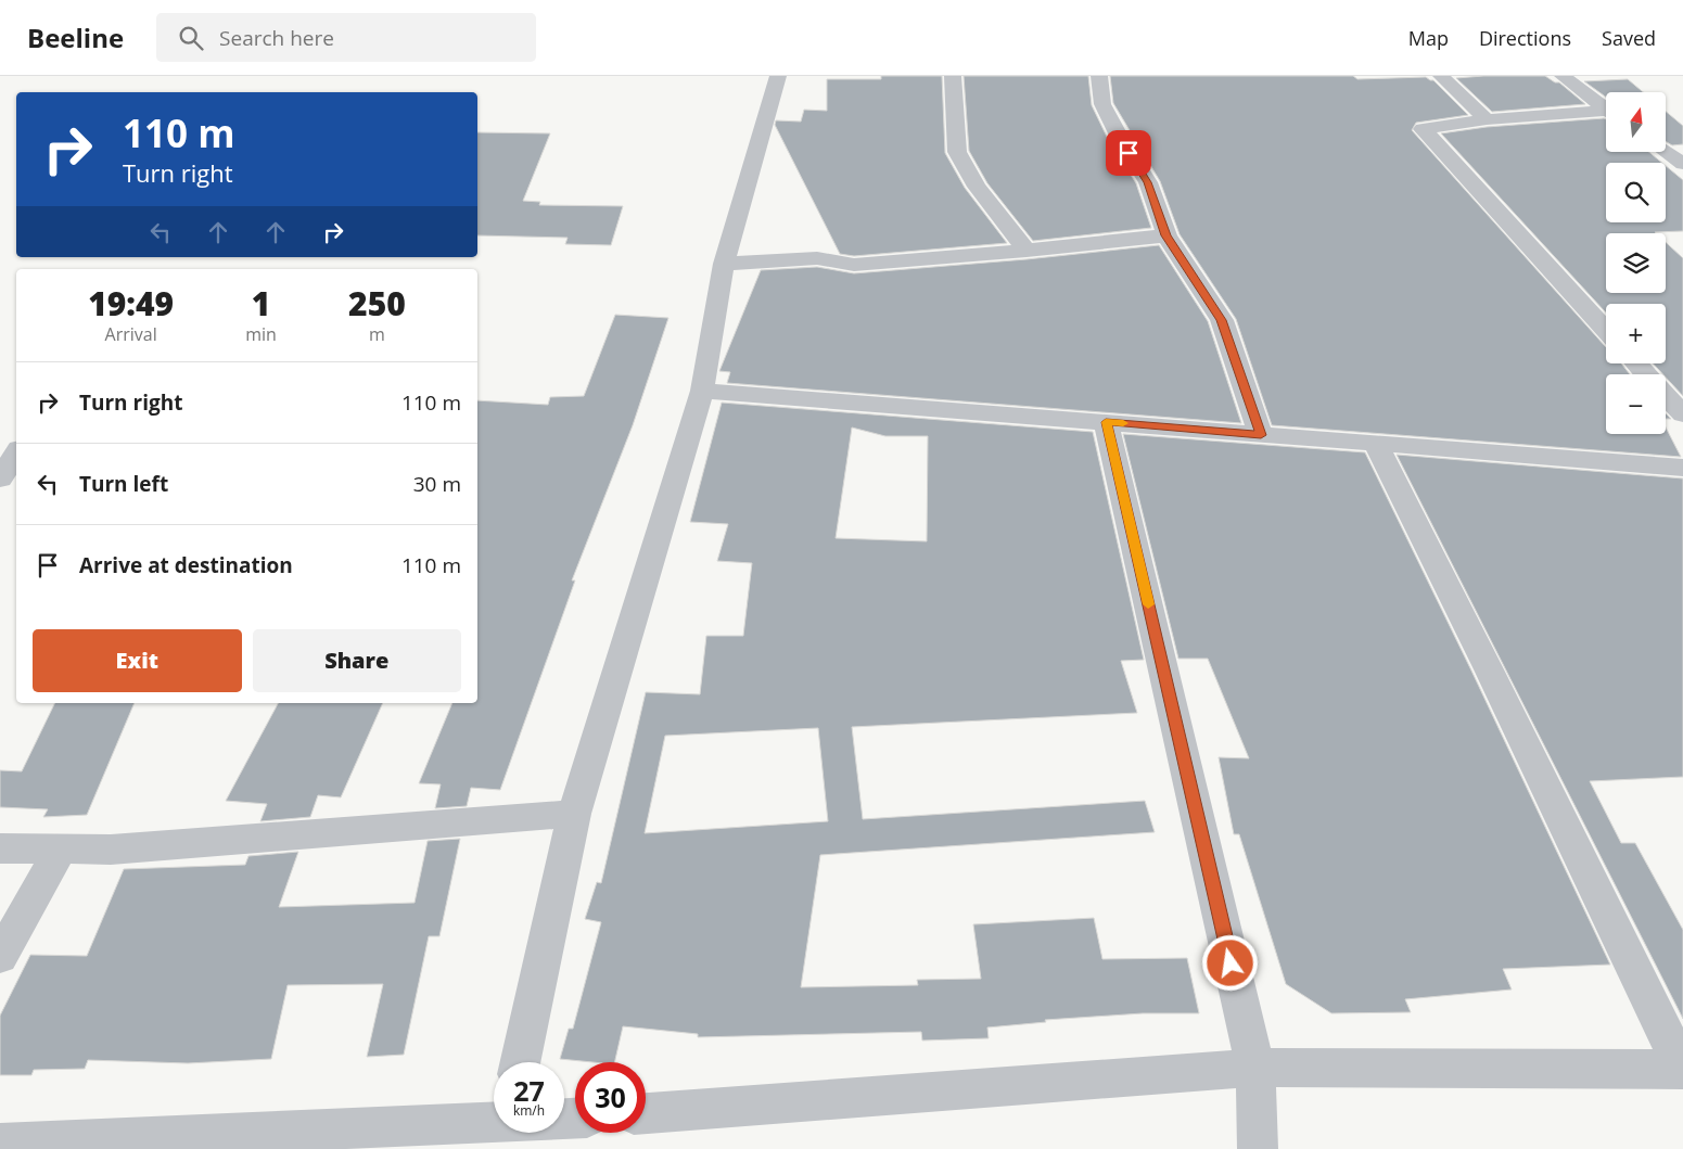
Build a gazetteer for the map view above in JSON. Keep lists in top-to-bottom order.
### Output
{
  "north": "top",
  "page": {
    "header": "Beeline",
    "search": "Search here",
    "nav": ["Map", "Directions", "Saved"],
    "map_buttons": ["+", "−"],
    "turn": ["110 m", "Turn right"],
    "eta": [
      "19:49",
      "Arrival",
      "1",
      "min",
      "250",
      "m"
    ],
    "list": [
      {
        "name": "Turn right",
        "value": "110 m"
      },
      {
        "name": "Turn left",
        "value": "30 m"
      },
      {
        "name": "Arrive at destination",
        "value": "110 m"
      }
    ],
    "buttons": ["Exit", "Share"],
    "speed": "27 km/h",
    "limit": "30"
  }
}
